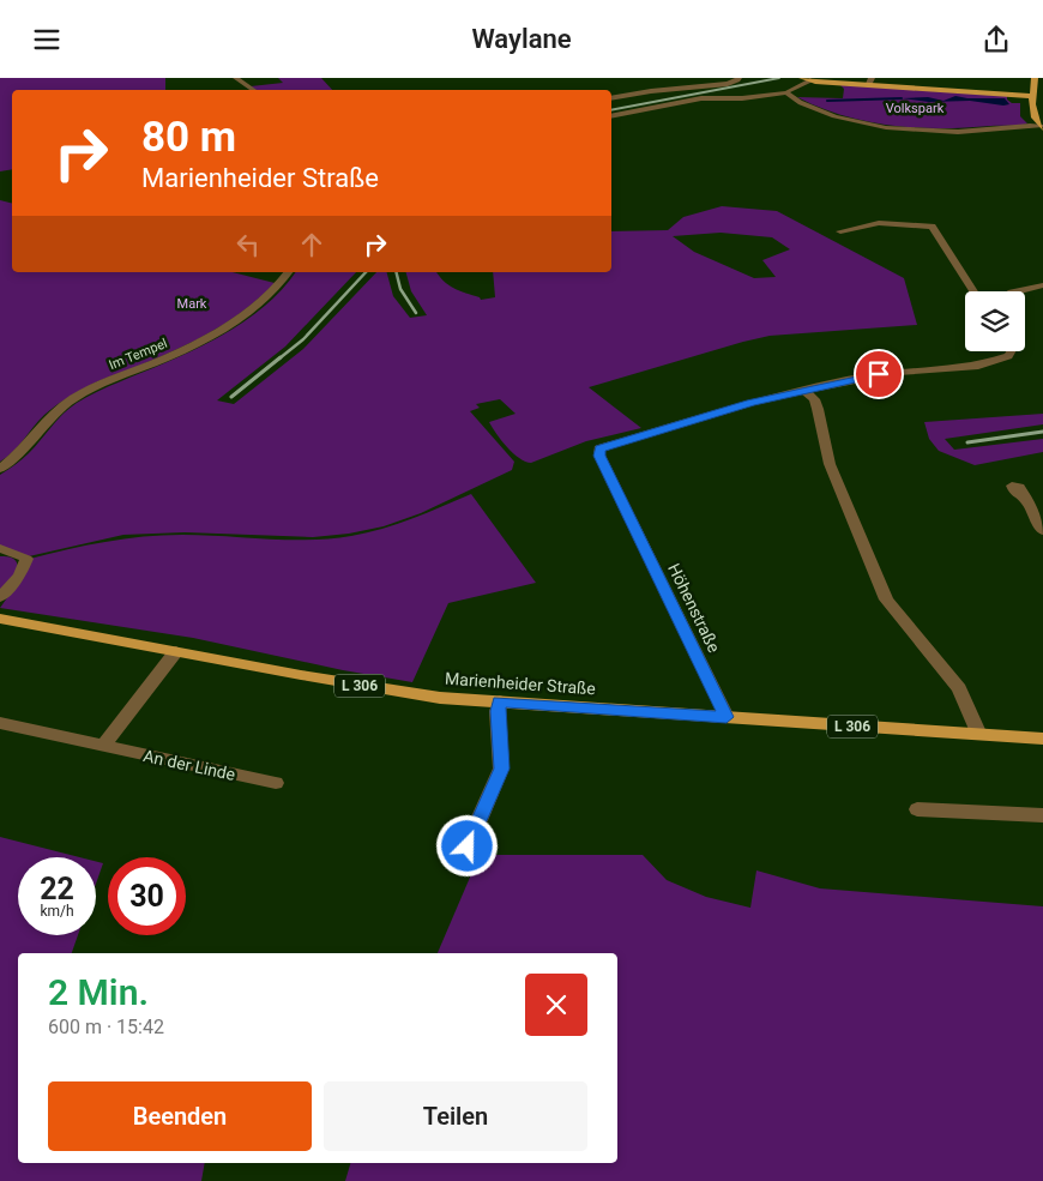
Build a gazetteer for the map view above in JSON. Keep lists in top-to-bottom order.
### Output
{
  "streets": {
    "main road": ["Marienheider Straße", "L 306"],
    "street": ["Im Tempel", "Höhenstraße", "An der Linde"]
  },
  "crossings": [
    ["Höhenstraße", "Marienheider Straße"]
  ],
  "parks": ["Volkspark", "Mark"],
  "page": {
    "header": "Waylane",
    "turn": ["80 m", "Marienheider Straße"],
    "speed": "22 km/h",
    "limit": "30",
    "heading": ["2 Min.", "600 m · 15:42"],
    "buttons": ["Beenden", "Teilen"]
  }
}
